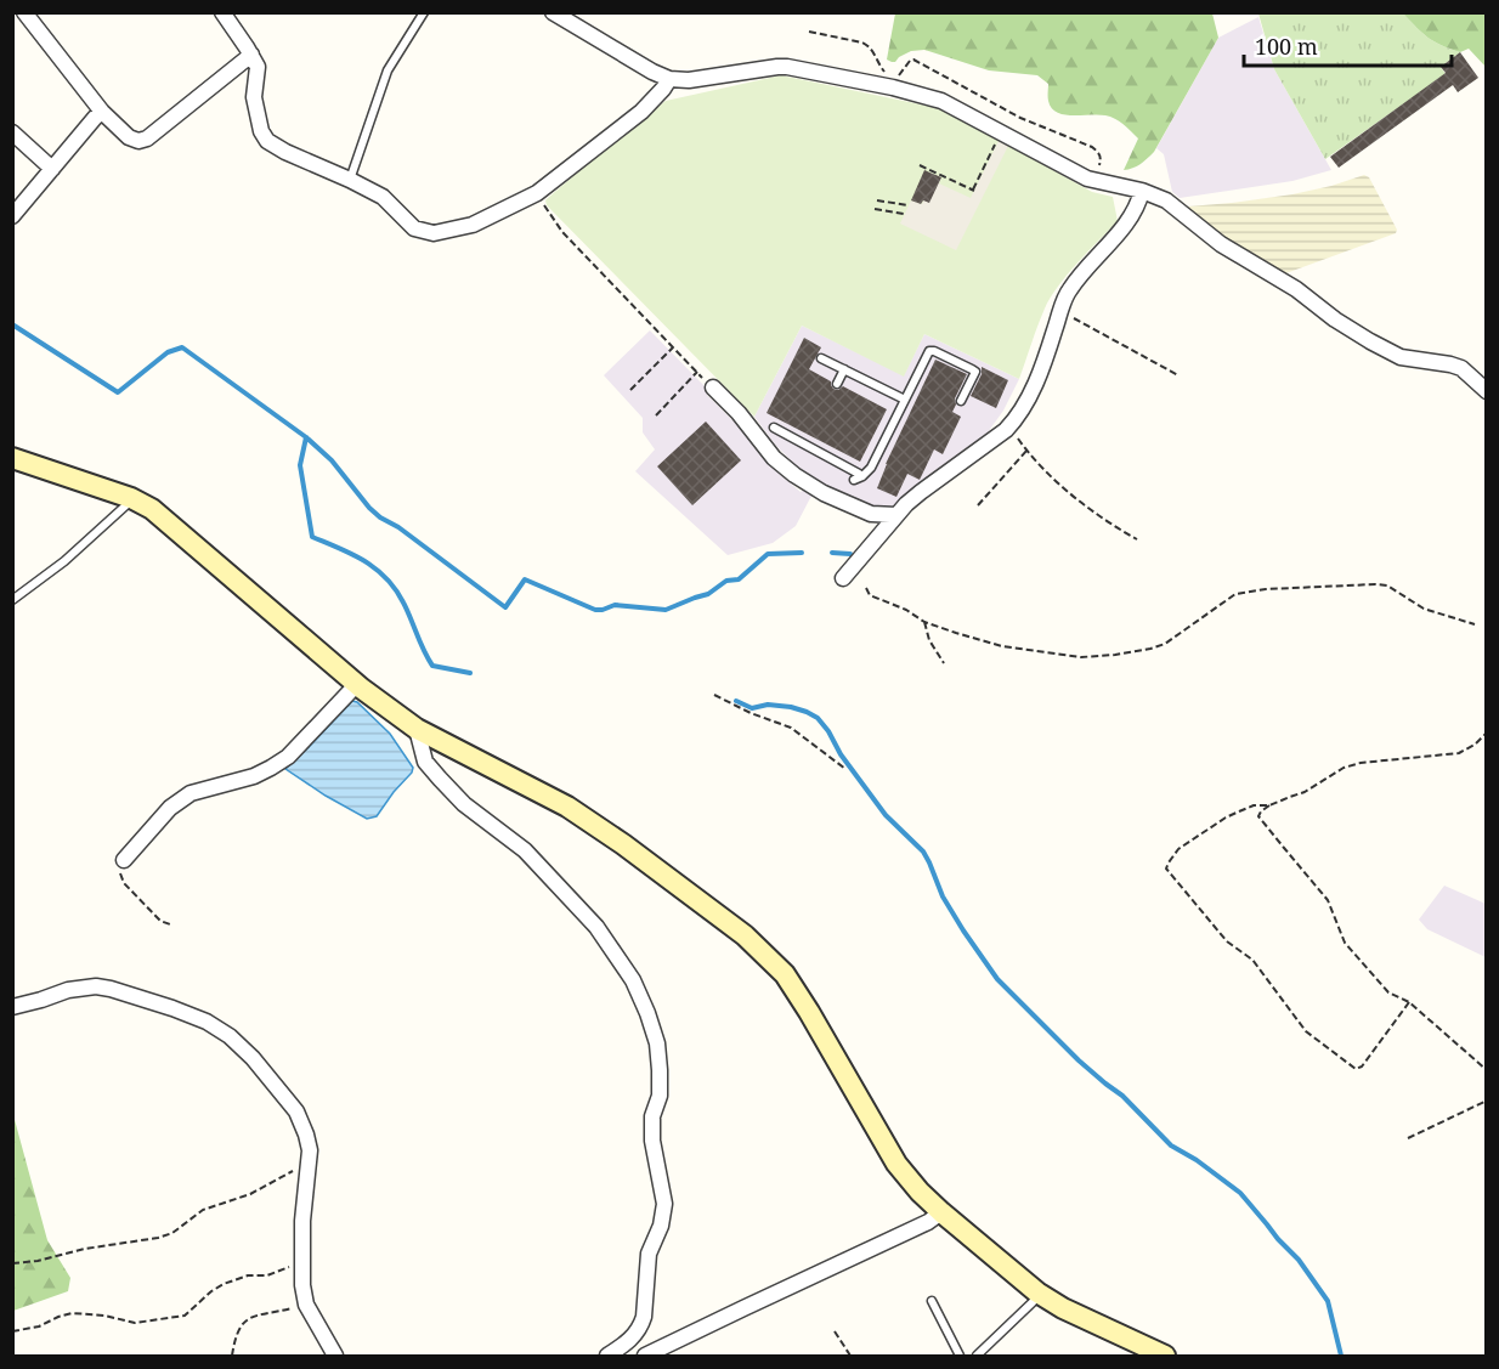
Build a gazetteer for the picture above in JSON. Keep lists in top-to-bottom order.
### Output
{
  "scale_bar": "100 m"
}
